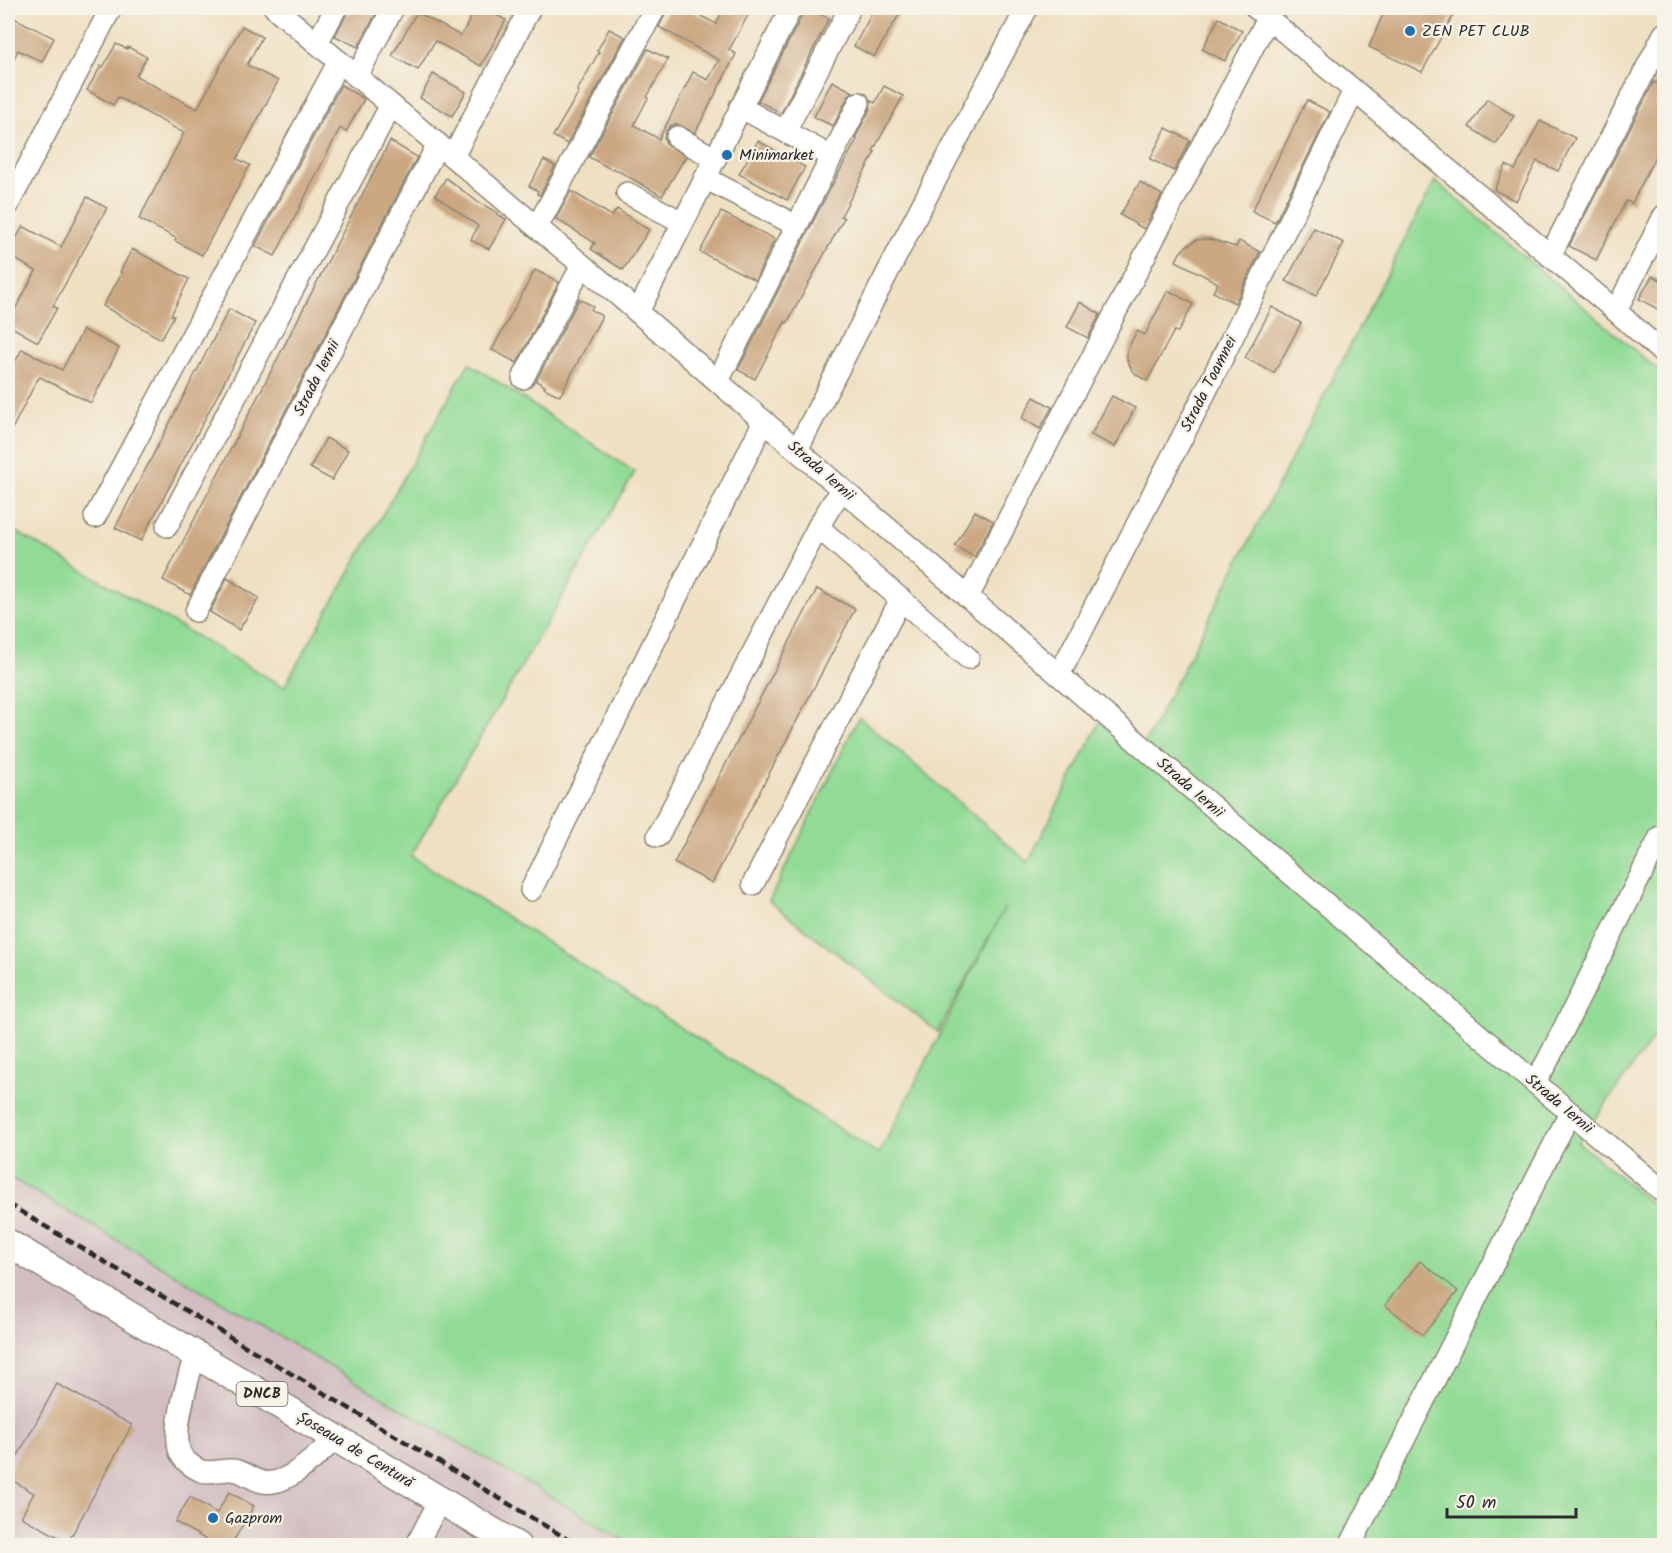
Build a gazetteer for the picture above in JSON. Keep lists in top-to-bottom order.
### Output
{
  "streets": {
    "main road": ["DNCB", "Șoseaua de Centură"],
    "street": ["Strada Iernii", "Strada Toamnei"]
  },
  "crossings": [
    ["Strada Iernii", "Strada Toamnei"]
  ],
  "places": ["ZEN PET CLUB", "Minimarket", "Gazprom"],
  "scale_bar": "50 m"
}
